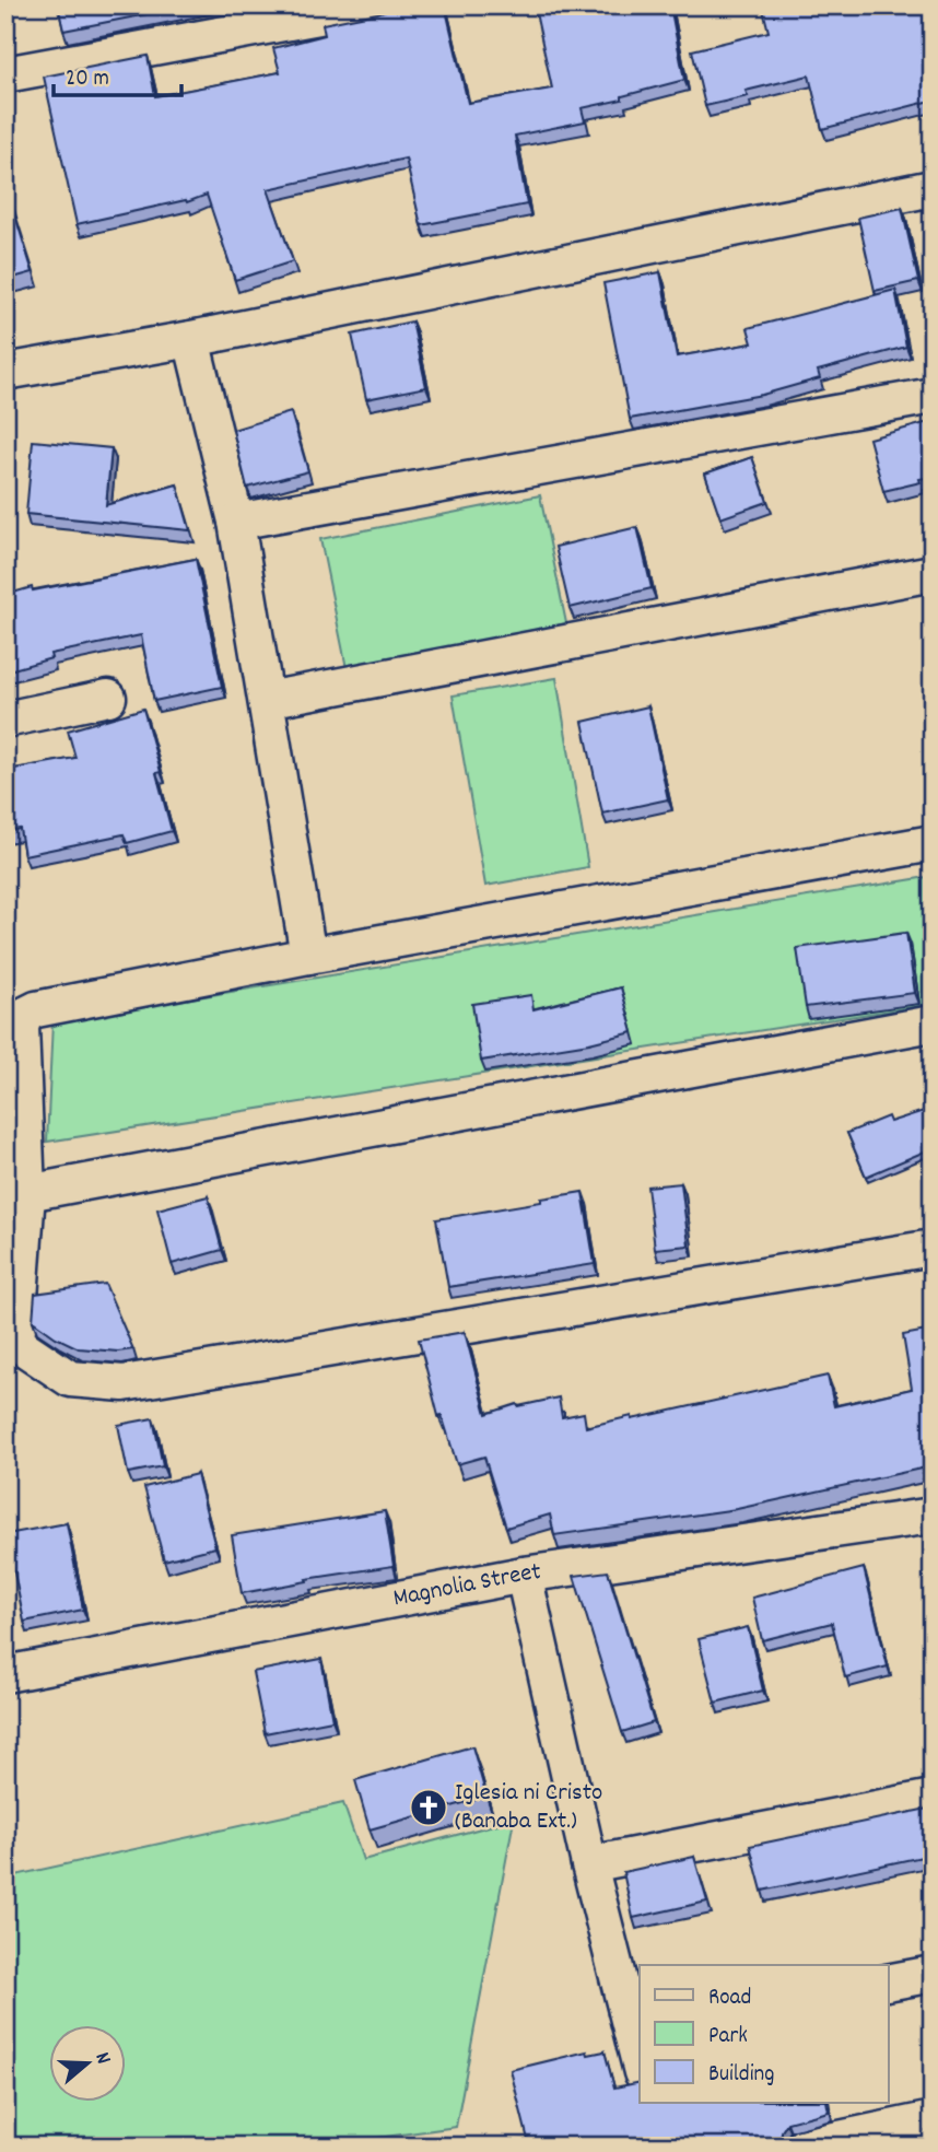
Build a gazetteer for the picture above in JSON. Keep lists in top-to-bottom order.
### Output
{
  "streets": {
    "street": ["Magnolia Street"]
  },
  "places": {
    "church": ["Iglesia ni Cristo (Banaba Ext.)"]
  },
  "legend": ["Road", "Park", "Building"],
  "scale_bar": "20 m",
  "north": "right"
}
